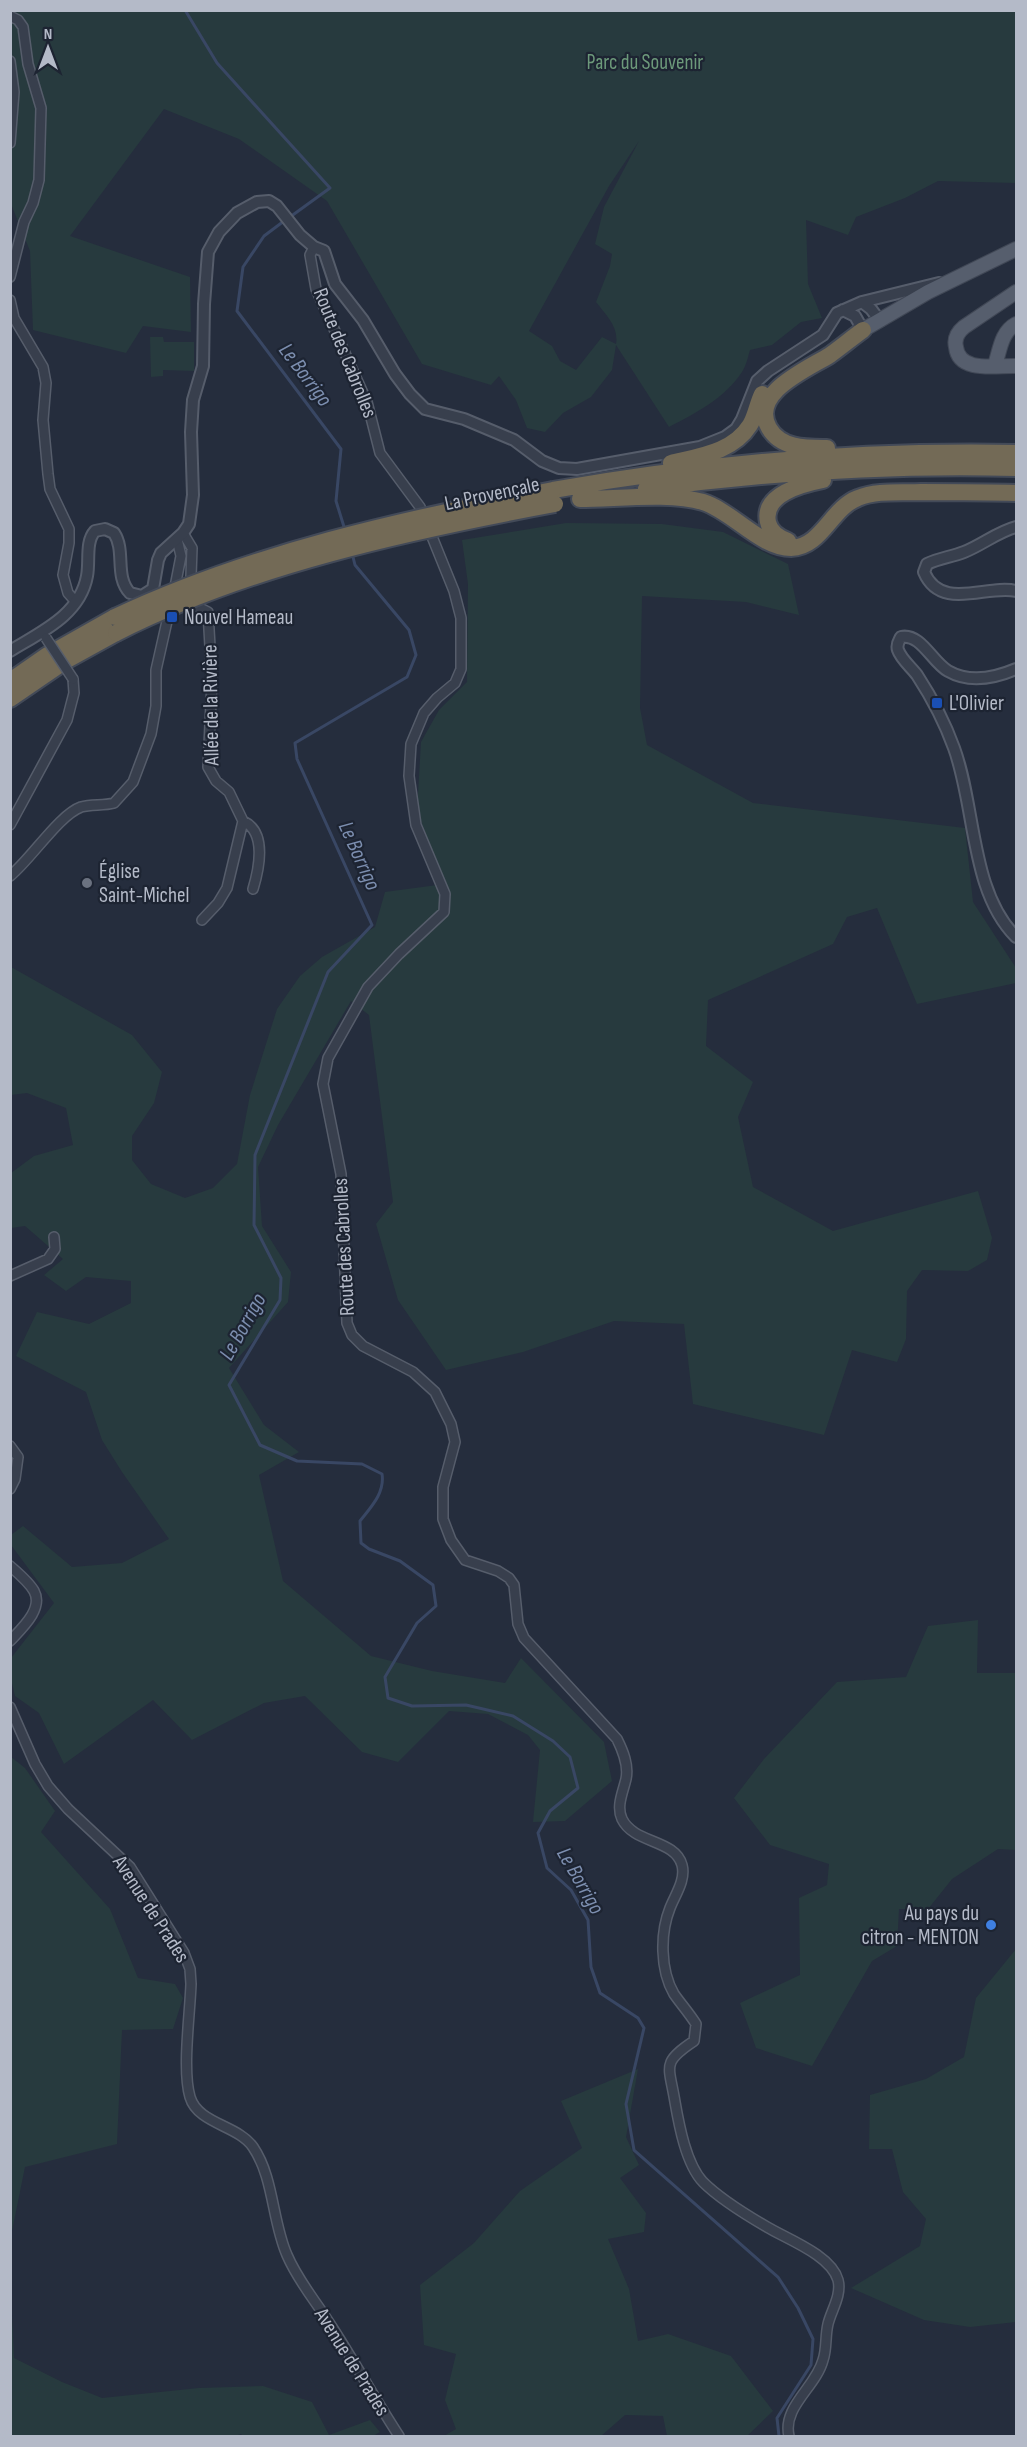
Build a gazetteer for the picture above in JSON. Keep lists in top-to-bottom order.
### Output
{
  "streets": {
    "highway": ["La Provençale"],
    "street": ["Route des Cabrolles", "Allée de la Rivière", "Avenue de Prades"]
  },
  "crossings": [
    ["Route des Cabrolles", "Allée de la Rivière"]
  ],
  "water": ["Le Borrigo"],
  "parks": ["Parc du Souvenir"],
  "places": {
    "transit": ["Nouvel Hameau", "L'Olivier"],
    "other": ["Église Saint-Michel", "Au pays du citron - MENTON"]
  },
  "north": "top"
}
